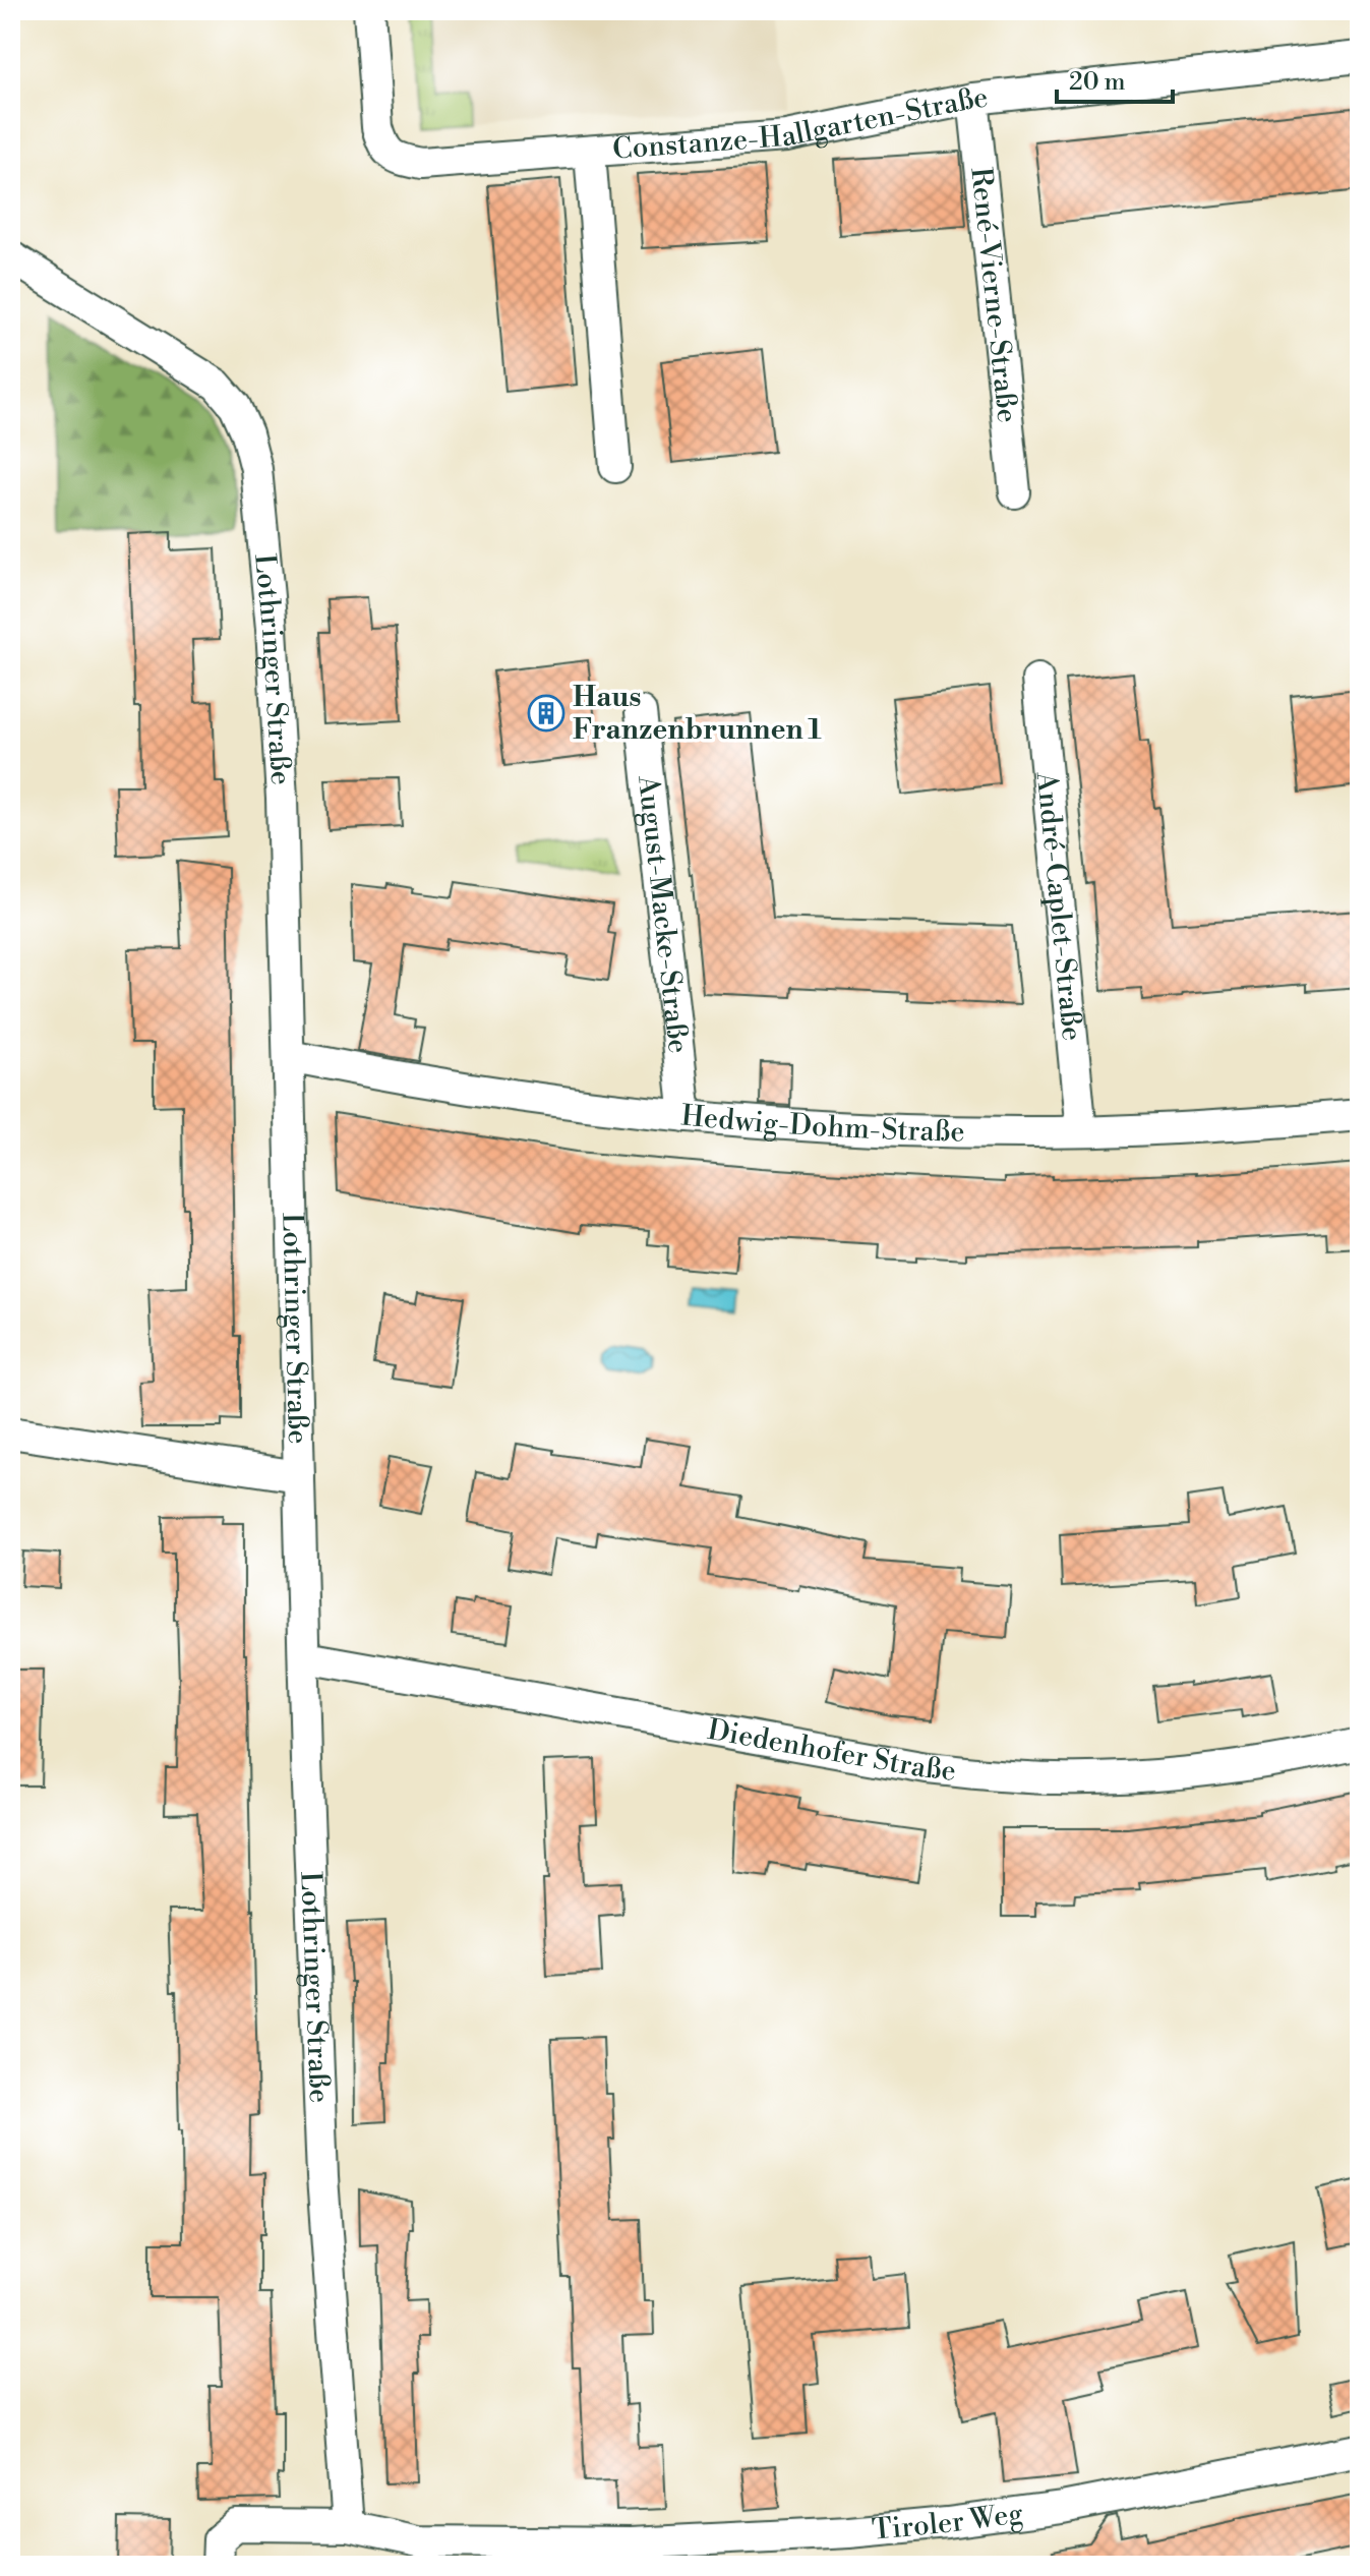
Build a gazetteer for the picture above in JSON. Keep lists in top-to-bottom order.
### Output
{
  "streets": {
    "street": [
      "Constanze-Hallgarten-Straße",
      "René-Vierne-Straße",
      "Lothringer Straße",
      "André-Caplet-Straße",
      "August-Macke-Straße",
      "Hedwig-Dohm-Straße",
      "Diedenhofer Straße",
      "Tiroler Weg"
    ]
  },
  "crossings": [
    ["Constanze-Hallgarten-Straße", "René-Vierne-Straße"],
    ["Lothringer Straße", "Hedwig-Dohm-Straße"],
    ["Lothringer Straße", "Diedenhofer Straße"],
    ["Lothringer Straße", "Tiroler Weg"],
    ["André-Caplet-Straße", "Hedwig-Dohm-Straße"],
    ["August-Macke-Straße", "Hedwig-Dohm-Straße"]
  ],
  "places": {
    "building": ["Haus Franzenbrunnen 1"]
  },
  "scale_bar": "20 m"
}
